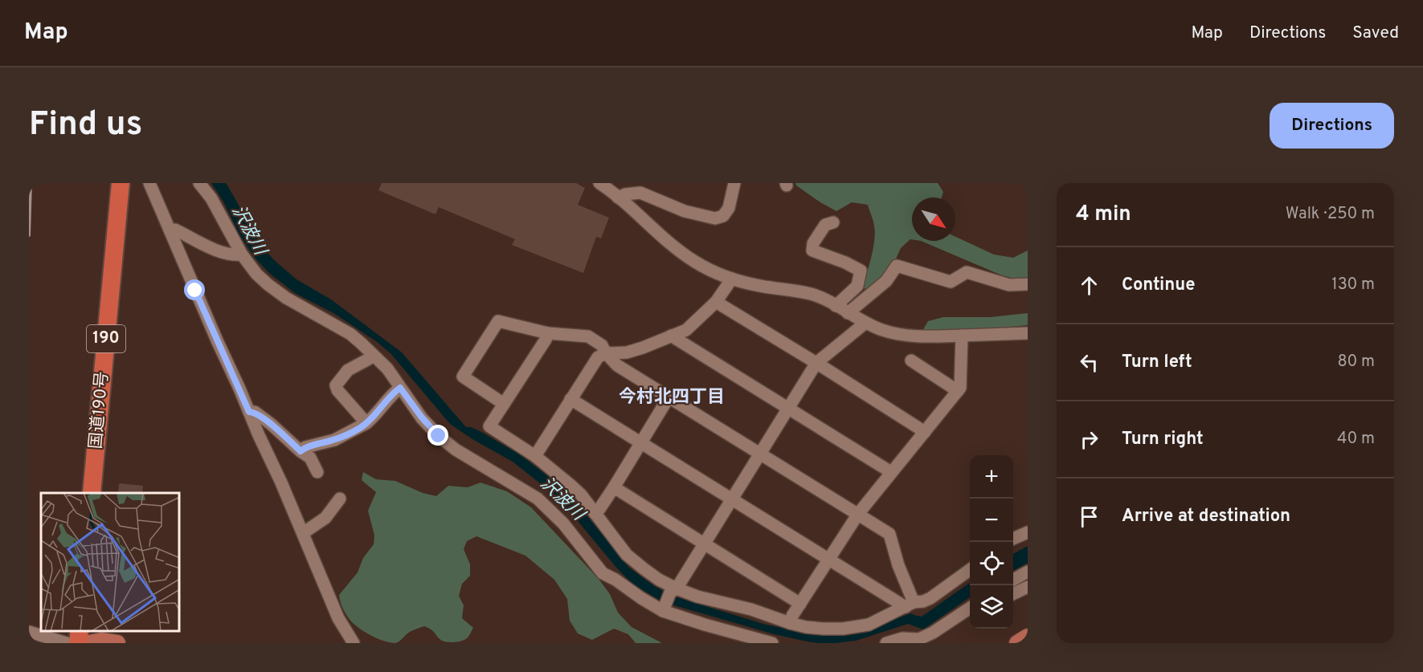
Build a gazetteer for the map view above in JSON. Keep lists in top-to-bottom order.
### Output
{
  "streets": {
    "highway": ["190", "国道190号"]
  },
  "districts": ["今村北四丁目"],
  "water": ["沢波川"],
  "north": "bottom right",
  "page": {
    "header": "Map",
    "nav": ["Map", "Directions", "Saved"],
    "buttons": "Directions",
    "title": "Find us",
    "heading": ["4 min", "Walk · 250 m"],
    "list": [
      ["Continue", "130 m"],
      ["Turn left", "80 m"],
      ["Turn right", "40 m"],
      "Arrive at destination"
    ],
    "map_buttons": ["+", "−"]
  }
}
